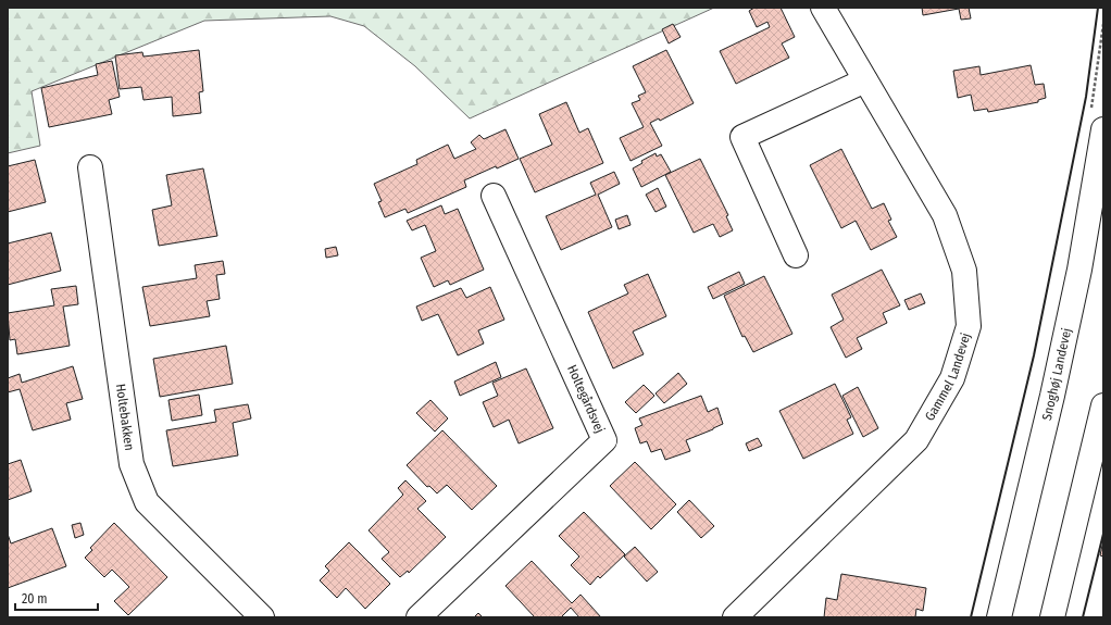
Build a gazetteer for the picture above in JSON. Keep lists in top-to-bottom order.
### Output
{
  "streets": {
    "street": [
      "Snoghøj Landevej",
      "Gammel Landevej",
      "Holtegårdsvej",
      "Holtebakken"
    ]
  },
  "scale_bar": "20 m"
}
